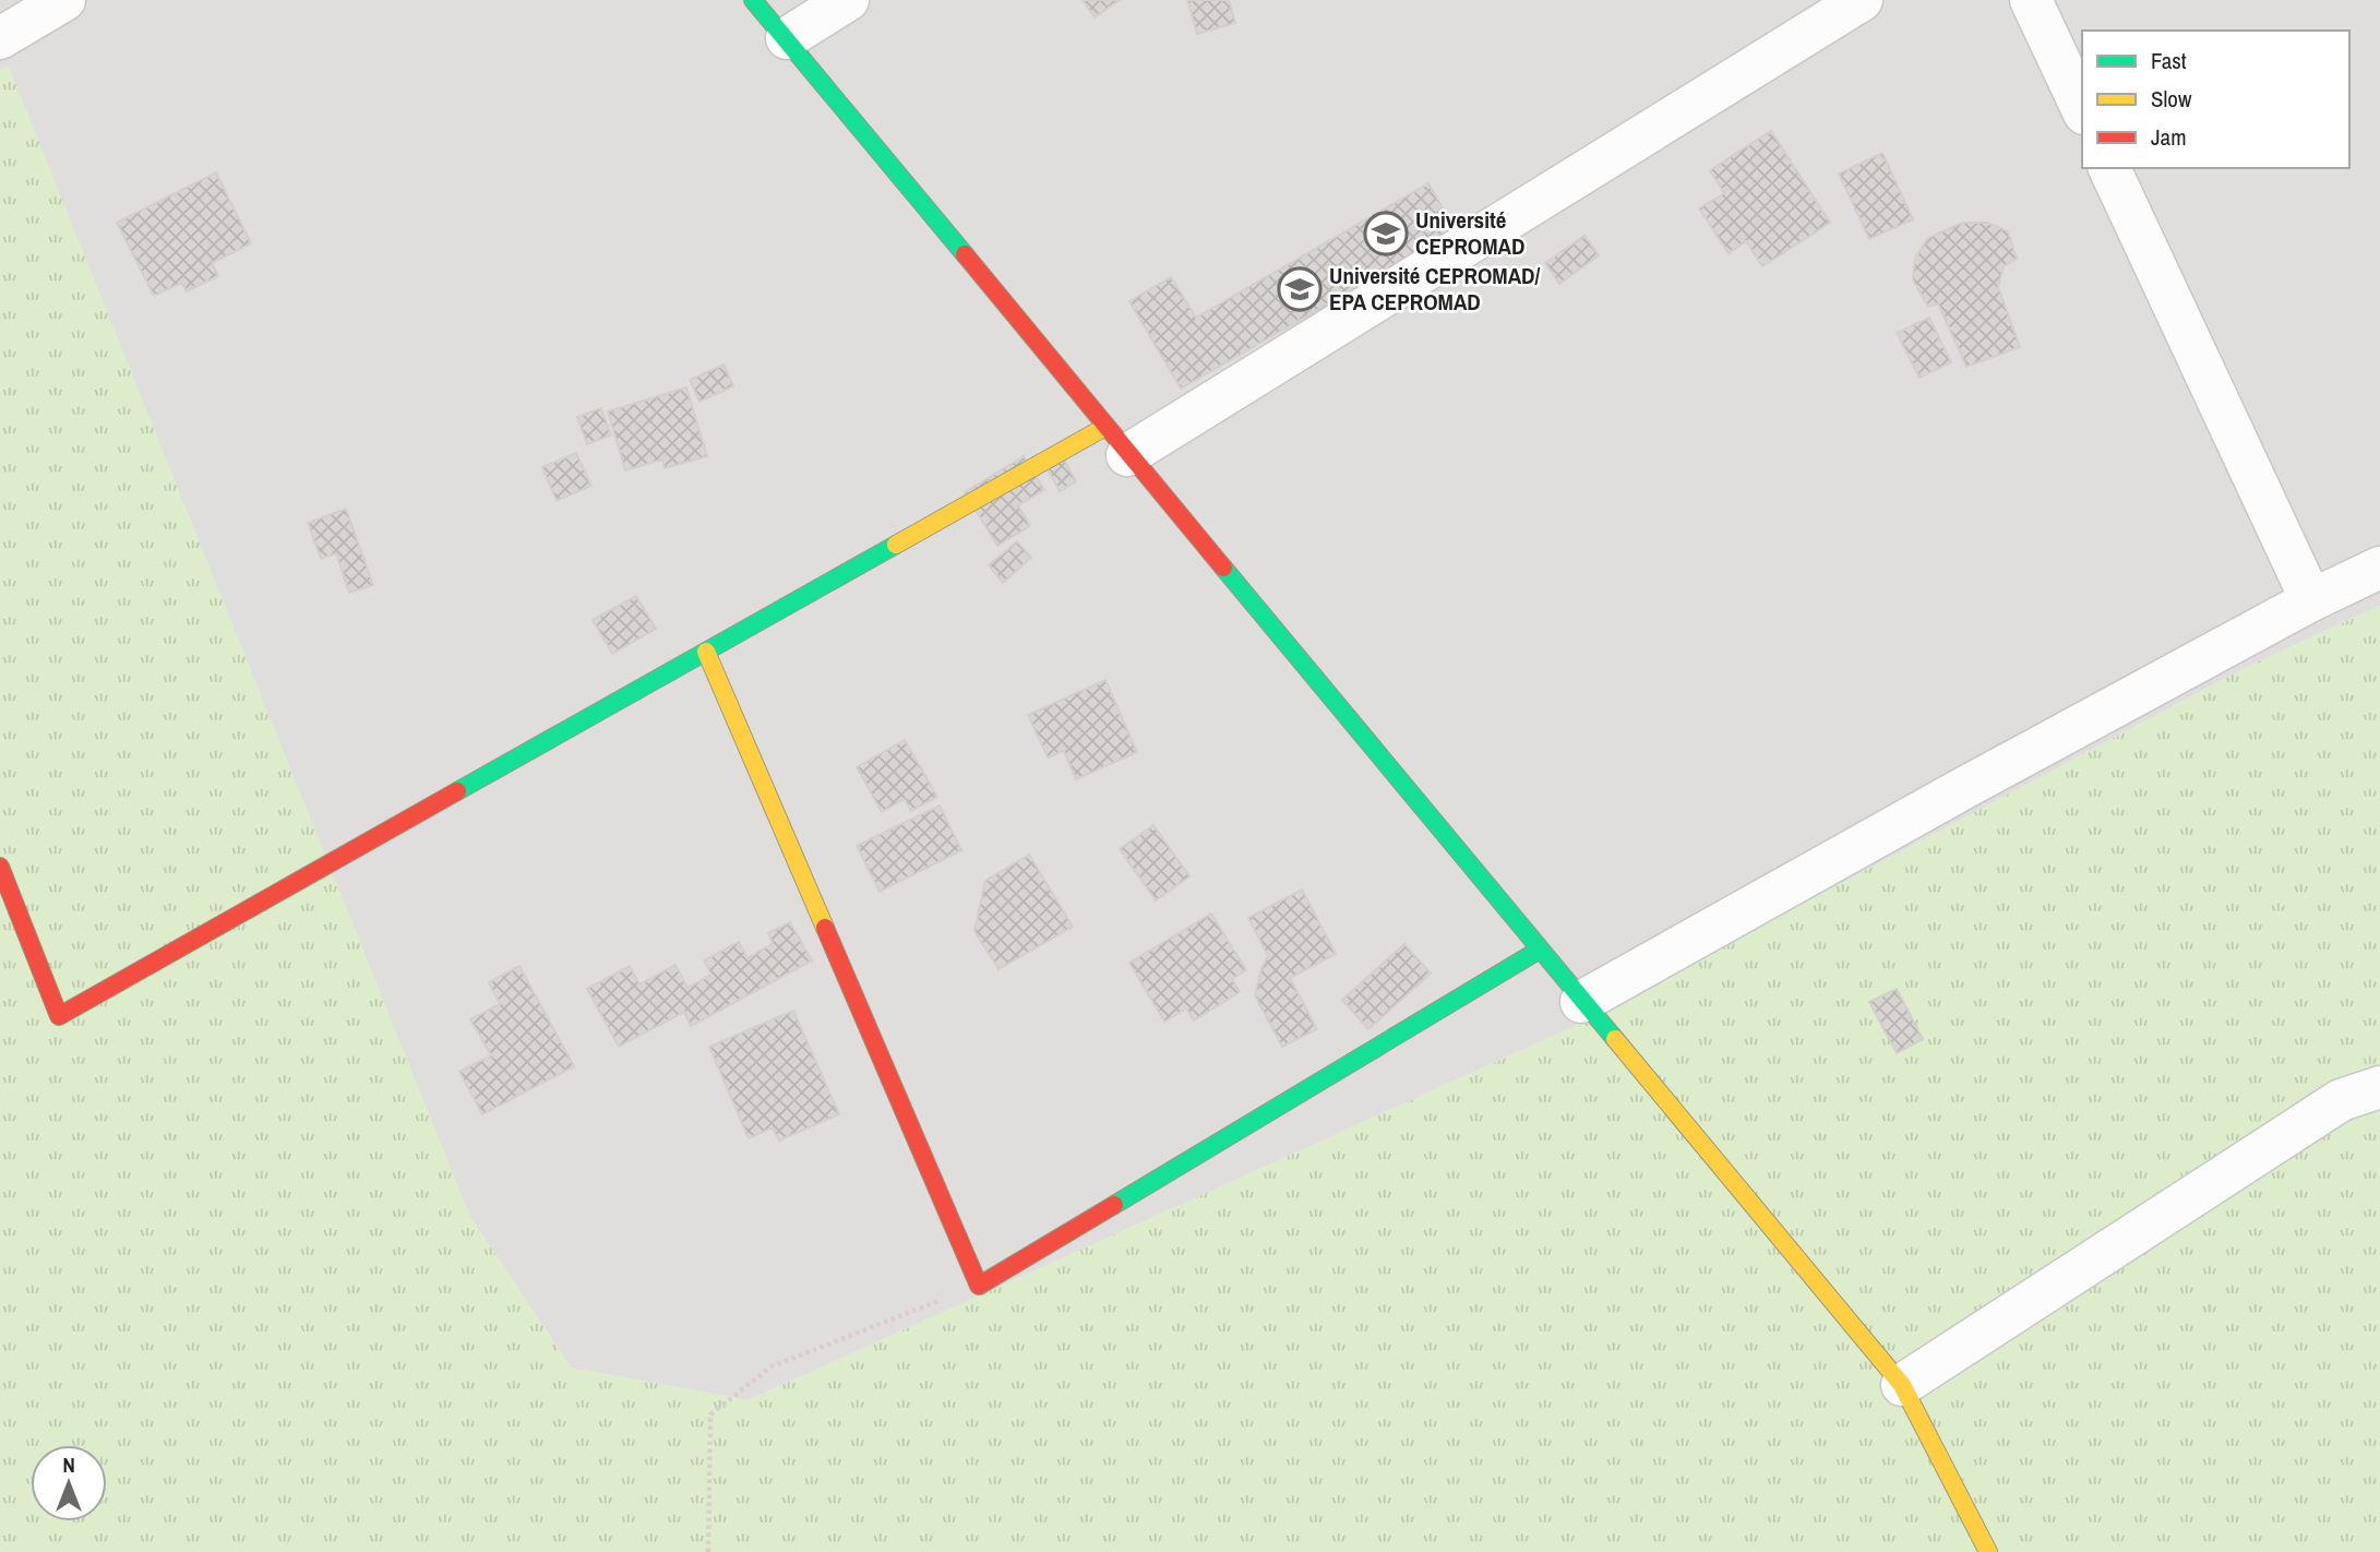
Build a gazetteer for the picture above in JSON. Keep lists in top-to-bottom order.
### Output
{
  "places": {
    "school or university": ["Université CEPROMAD", "Université CEPROMAD/ EPA CEPROMAD"]
  },
  "legend": ["Fast", "Slow", "Jam"],
  "north": "top"
}
